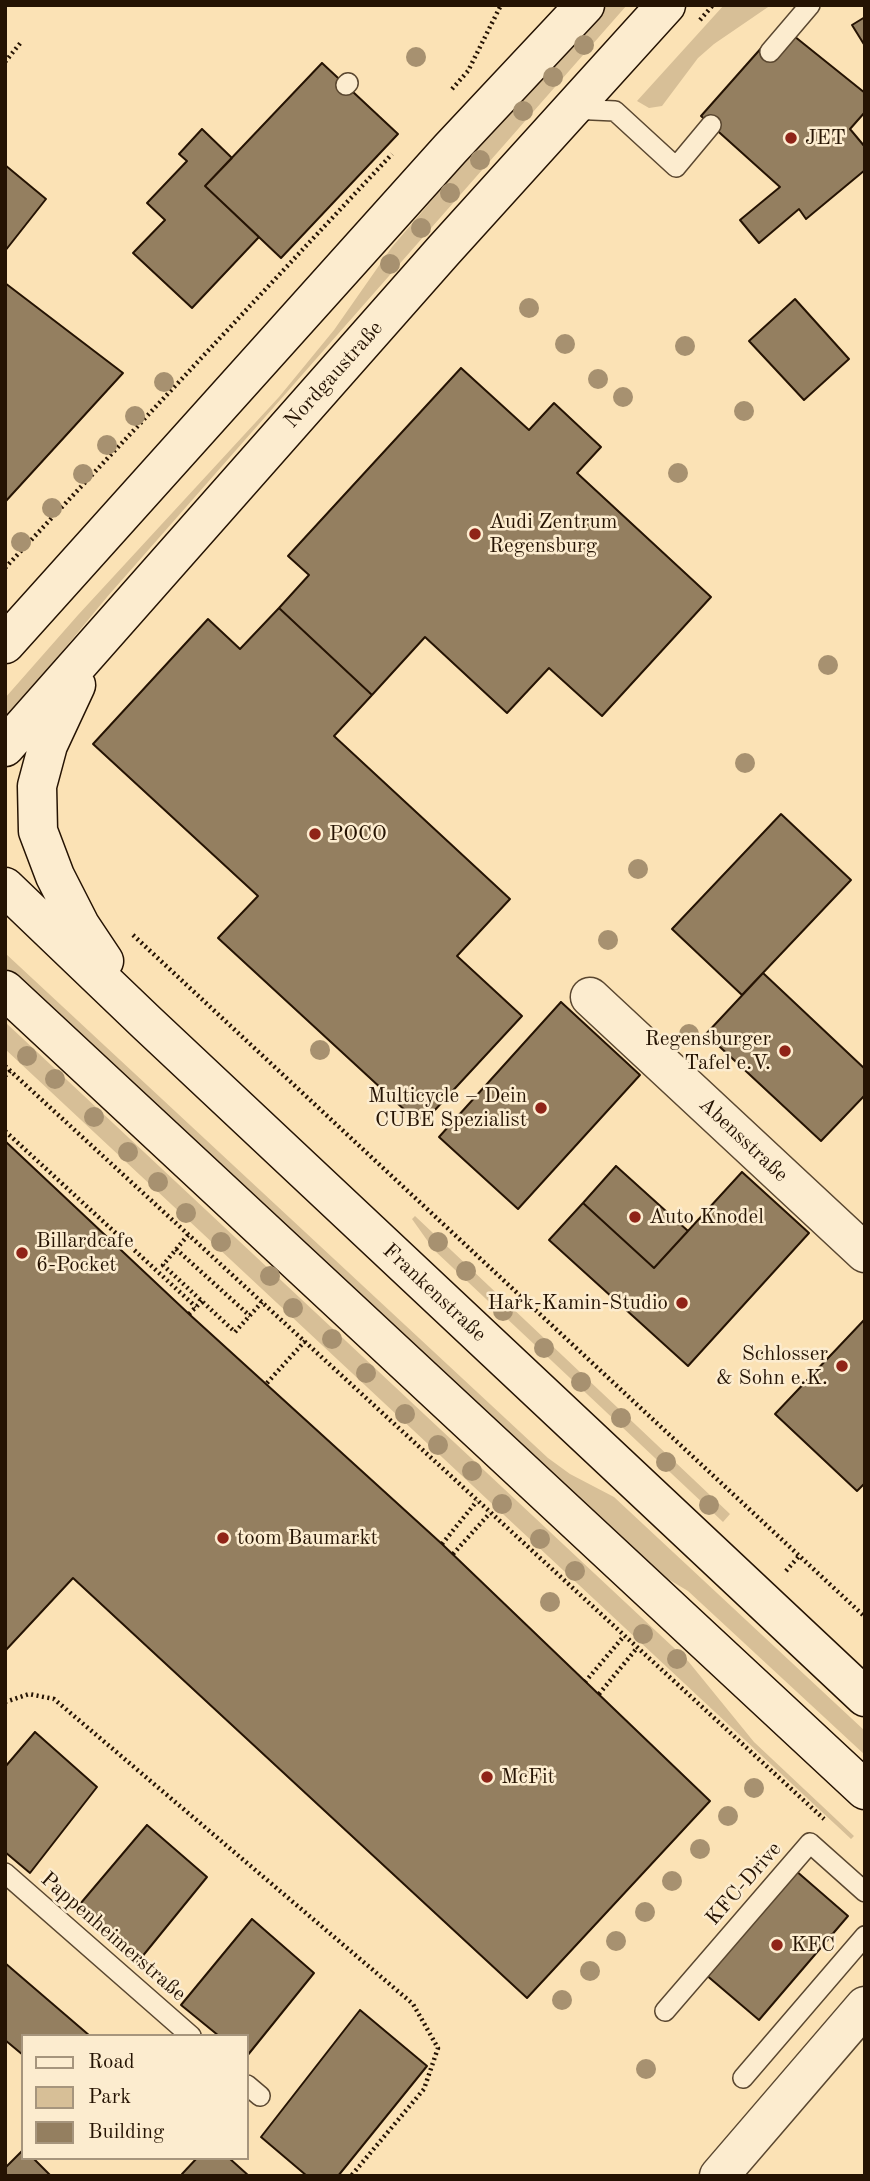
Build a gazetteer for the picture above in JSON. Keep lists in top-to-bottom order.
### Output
{
  "streets": {
    "main road": ["Nordgaustraße", "Abensstraße", "Frankenstraße"],
    "lane": ["KFC-Drive", "Pappenheimerstraße"]
  },
  "places": [
    "JET",
    "Audi Zentrum Regensburg",
    "POCO",
    "Regensburger Tafel e.V.",
    "Multicycle – Dein CUBE Spezialist",
    "Auto Knodel",
    "Billardcafe 6-Pocket",
    "Hark-Kamin-Studio",
    "Schlosser & Sohn e.K.",
    "toom Baumarkt",
    "McFit",
    "KFC"
  ],
  "legend": ["Road", "Park", "Building"]
}
